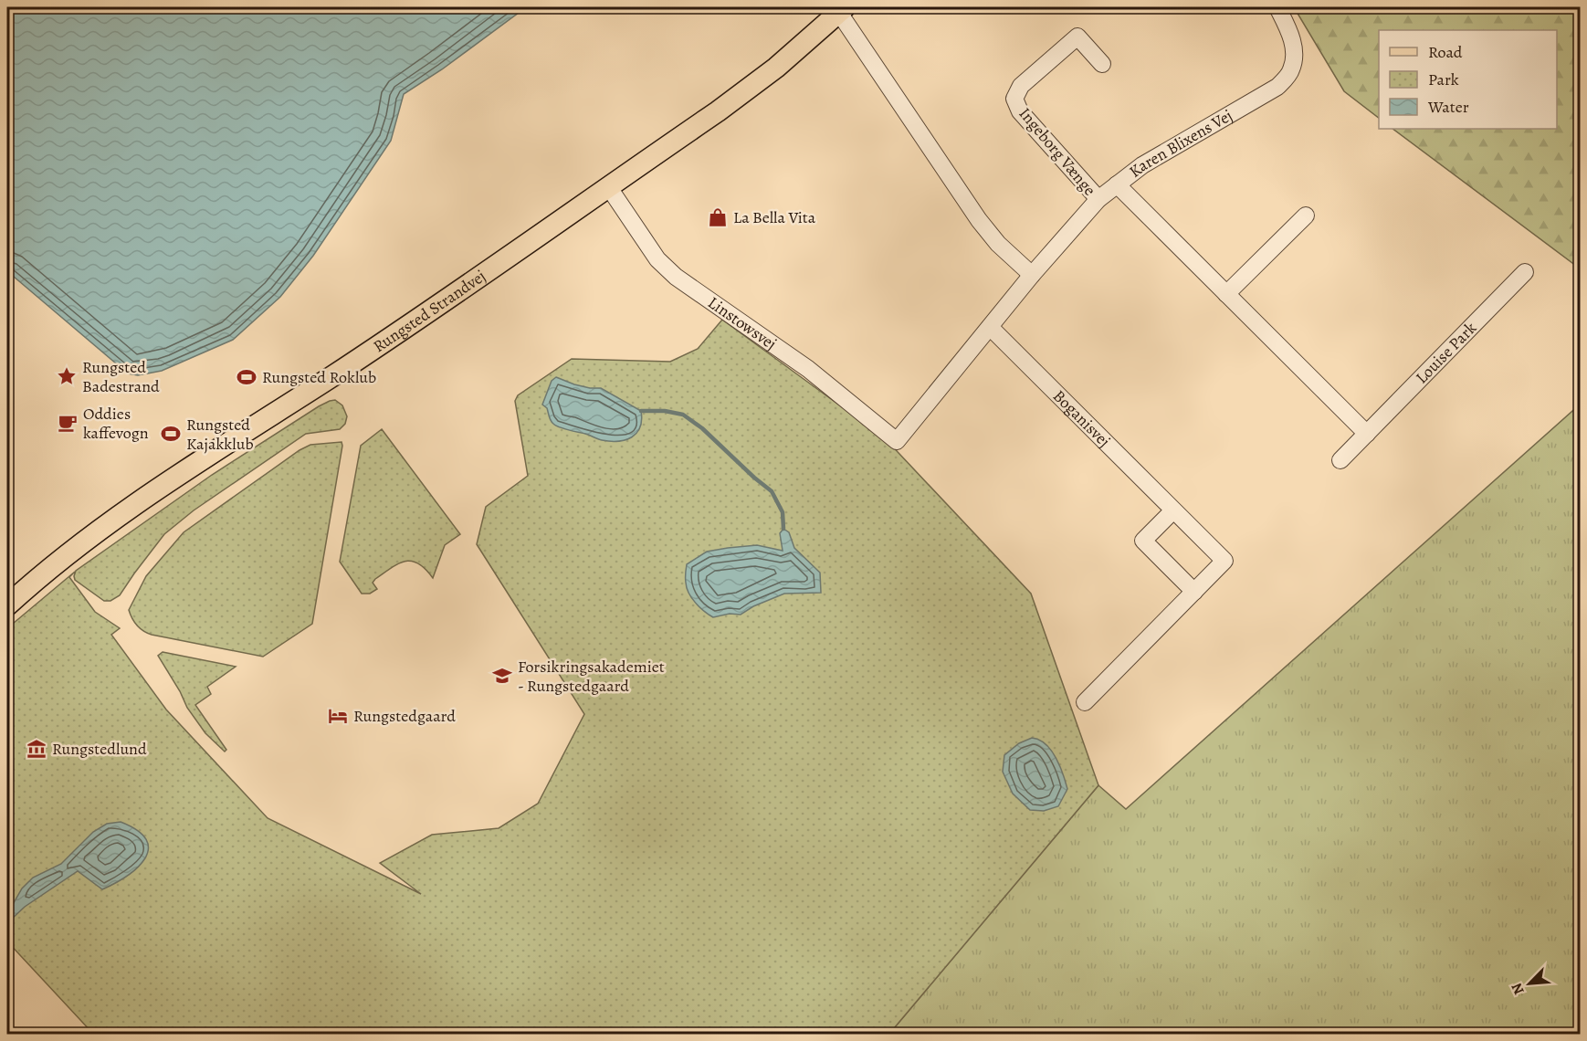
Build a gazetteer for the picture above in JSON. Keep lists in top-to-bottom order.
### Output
{
  "streets": {
    "main road": ["Rungsted Strandvej"],
    "street": [
      "Karen Blixens Vej",
      "Ingeborg Vænge",
      "Linstowsvej",
      "Louise Park",
      "Boganisvej"
    ]
  },
  "crossings": [
    ["Karen Blixens Vej", "Ingeborg Vænge"],
    ["Karen Blixens Vej", "Linstowsvej"],
    ["Karen Blixens Vej", "Boganisvej"],
    ["Rungsted Strandvej", "Linstowsvej"]
  ],
  "places": {
    "shop": ["La Bella Vita"],
    "place": ["Rungsted Badestrand"],
    "sports": ["Rungsted Roklub", "Rungsted Kajakklub"],
    "cafe": ["Oddies kaffevogn"],
    "school or university": ["Forsikringsakademiet - Rungstedgaard"],
    "hotel": ["Rungstedgaard"],
    "museum": ["Rungstedlund"]
  },
  "legend": ["Road", "Park", "Water"],
  "north": "bottom left"
}
